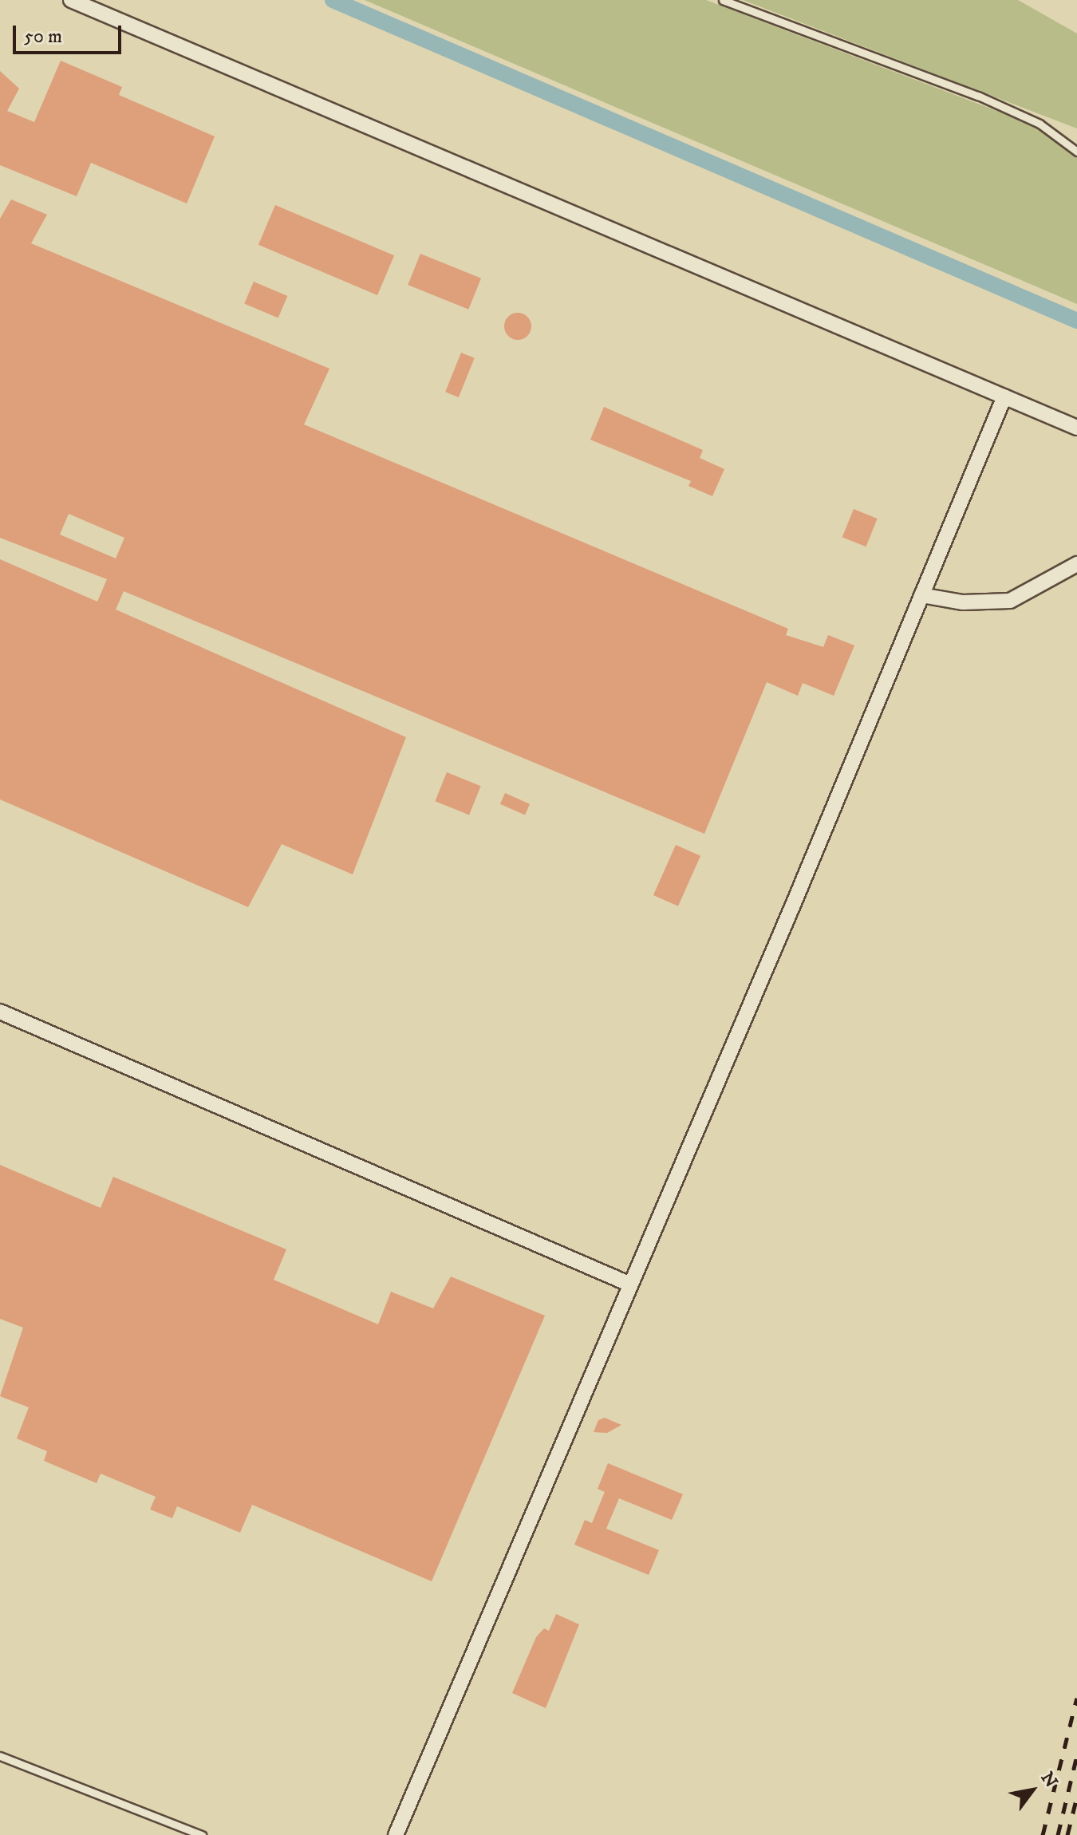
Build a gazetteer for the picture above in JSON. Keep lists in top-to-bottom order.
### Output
{
  "scale_bar": "50 m",
  "north": "top right"
}
